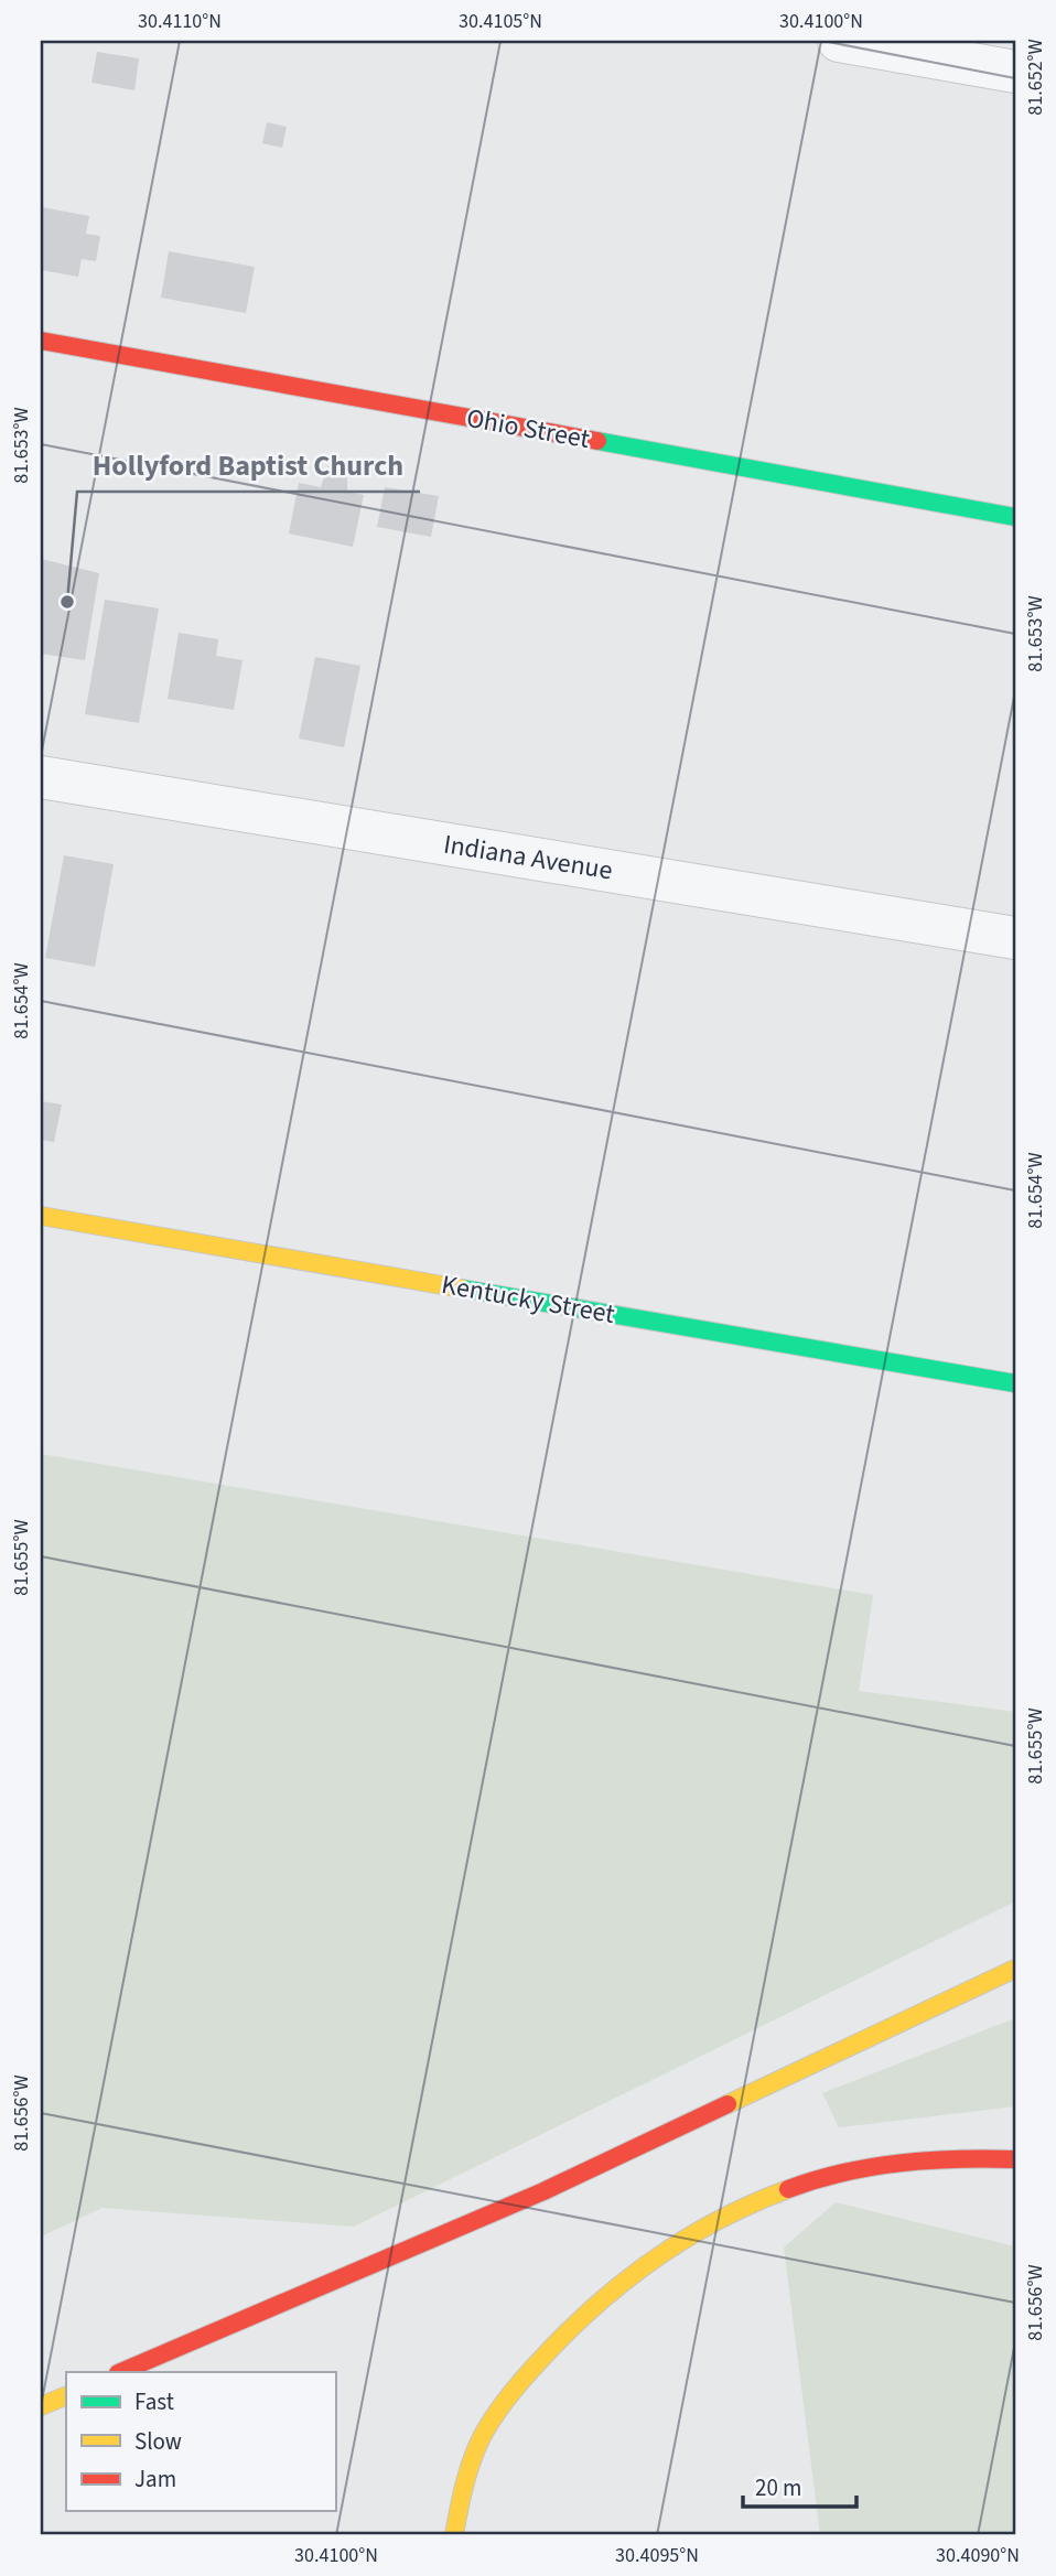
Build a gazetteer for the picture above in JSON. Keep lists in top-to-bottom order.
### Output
{
  "streets": {
    "main road": ["Ohio Street", "Kentucky Street"],
    "street": ["Indiana Avenue"]
  },
  "places": ["Hollyford Baptist Church"],
  "legend": ["Fast", "Slow", "Jam"],
  "scale_bar": "20 m",
  "coordinates": [
    "30.4110°N",
    "30.4105°N",
    "30.4100°N",
    "81.652°W",
    "81.653°W",
    "81.654°W",
    "81.655°W",
    "81.656°W",
    "30.4095°N",
    "30.4090°N"
  ]
}
